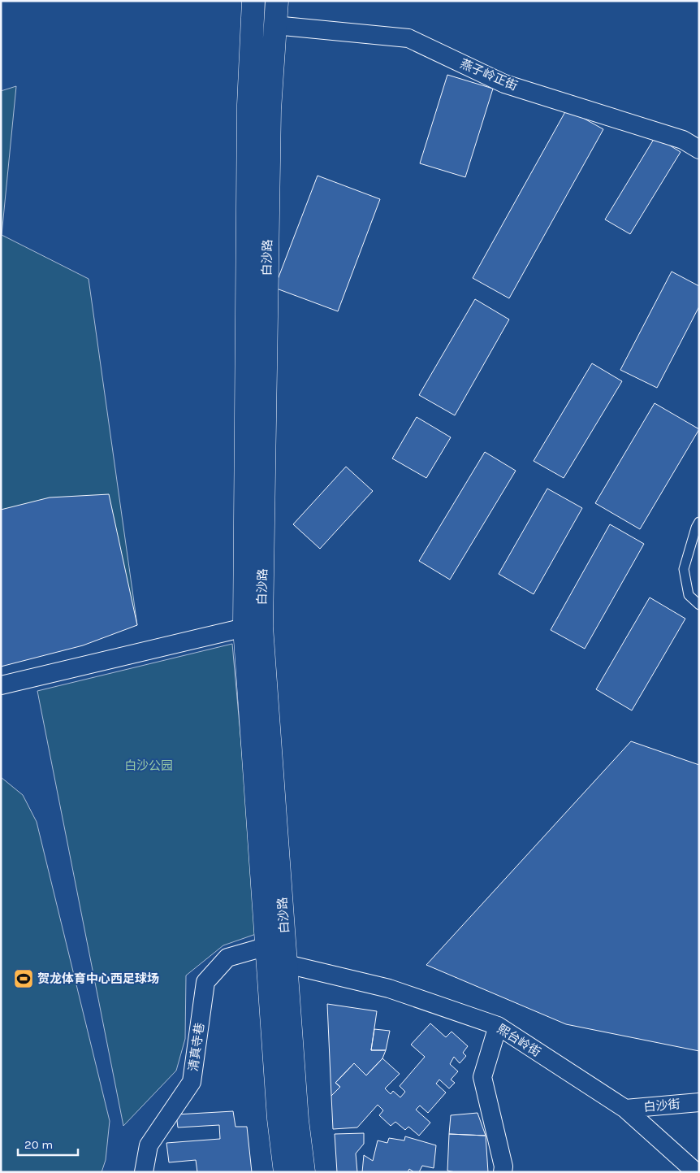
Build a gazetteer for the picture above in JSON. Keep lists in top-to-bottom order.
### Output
{
  "streets": {
    "street": [
      "燕子岭正街",
      "白沙路",
      "熙台岭街",
      "清真寺巷",
      "白沙街"
    ]
  },
  "crossings": [
    ["燕子岭正街", "白沙路"],
    ["白沙路", "熙台岭街"],
    ["白沙路", "清真寺巷"],
    ["熙台岭街", "白沙街"]
  ],
  "parks": ["白沙公园"],
  "places": {
    "sports": ["贺龙体育中心西足球场"]
  },
  "scale_bar": "20 m"
}
